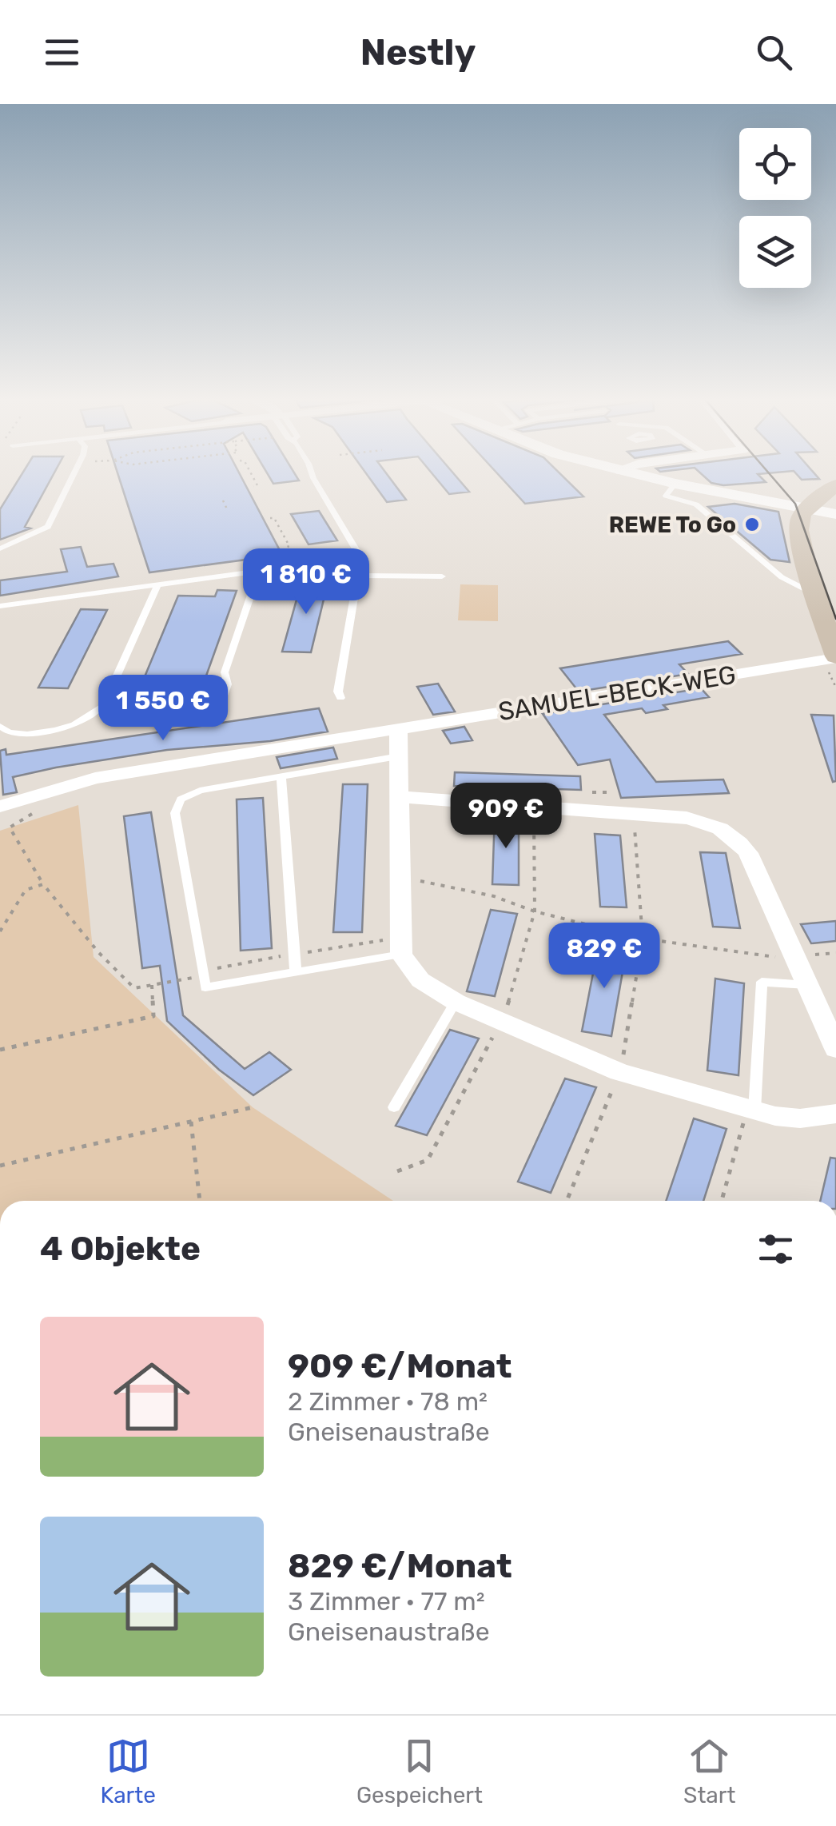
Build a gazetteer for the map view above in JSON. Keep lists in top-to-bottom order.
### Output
{
  "streets": {
    "street": ["SAMUEL-BECK-WEG"]
  },
  "places": ["REWE To Go"],
  "page": {
    "header": "Nestly",
    "price": [
      "1 810 €",
      "1 550 €",
      "909 €",
      "829 €"
    ],
    "heading": "4 Objekte",
    "list": [
      {
        "name": "909 €/Monat",
        "note": "2 Zimmer · 78 m² · Gneisenaustraße"
      },
      {
        "name": "829 €/Monat",
        "note": "3 Zimmer · 77 m² · Gneisenaustraße"
      }
    ],
    "tabs": ["Karte", "Gespeichert", "Start"]
  }
}
